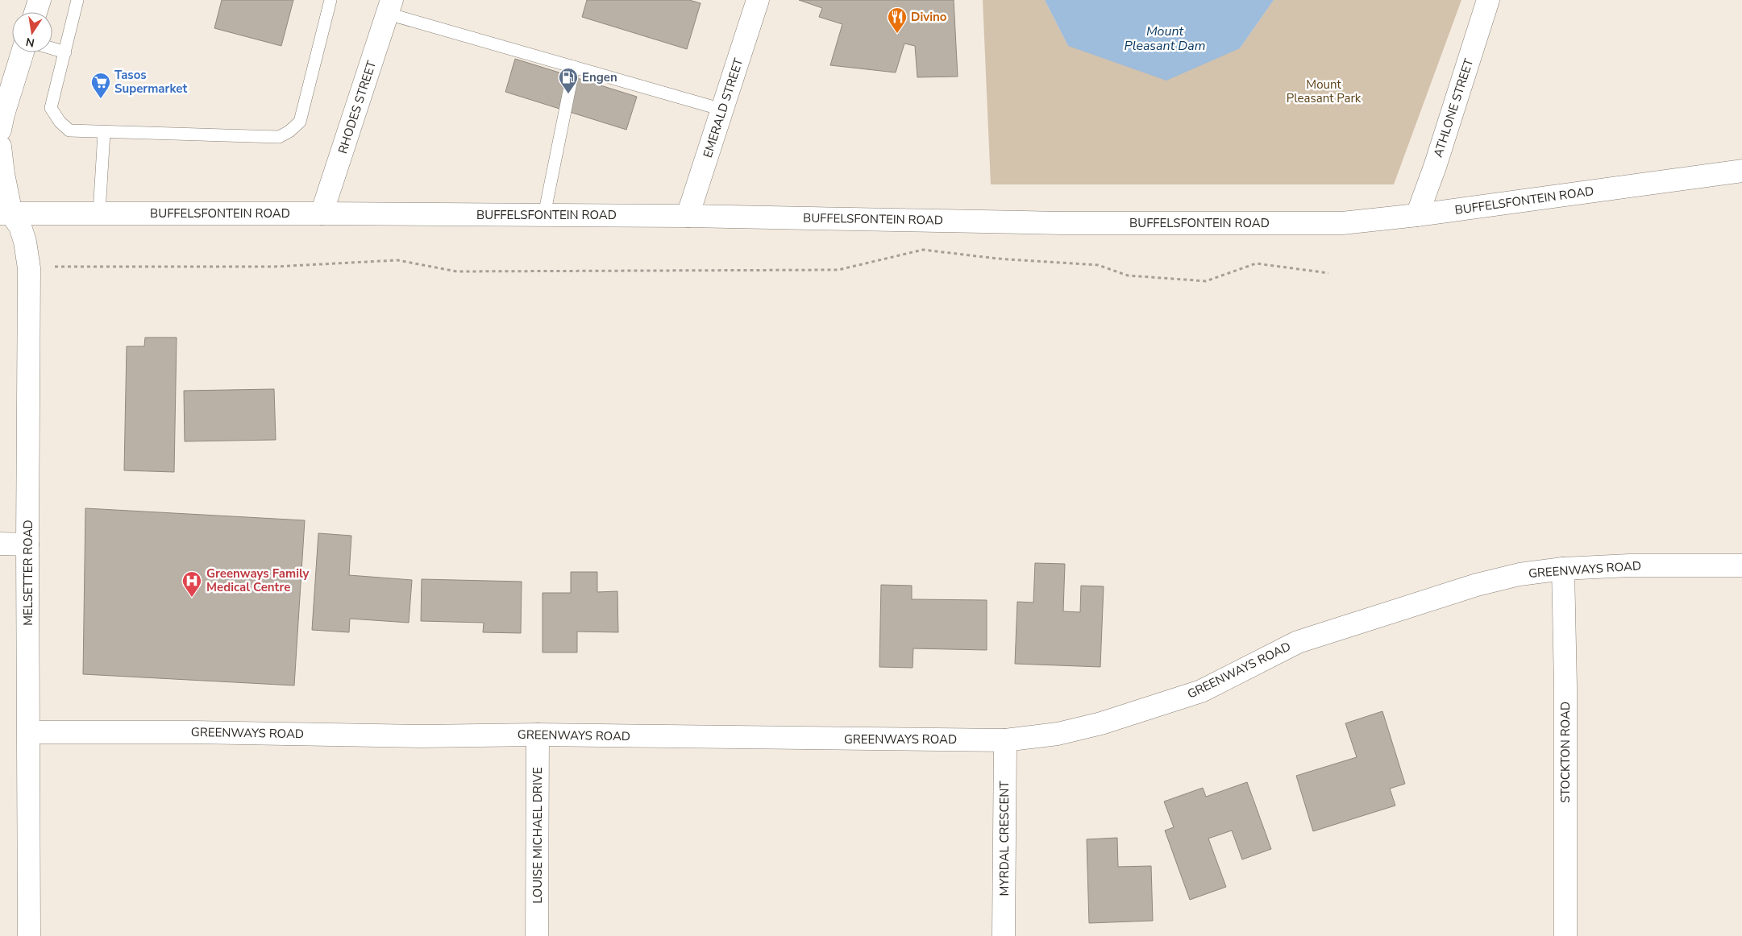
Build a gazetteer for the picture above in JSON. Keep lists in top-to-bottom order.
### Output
{
  "streets": {
    "street": [
      "RHODES STREET",
      "EMERALD STREET",
      "ATHLONE STREET",
      "BUFFELSFONTEIN ROAD",
      "GREENWAYS ROAD",
      "MELSETTER ROAD",
      "STOCKTON ROAD",
      "LOUISE MICHAEL DRIVE",
      "MYRDAL CRESCENT"
    ]
  },
  "crossings": [
    ["RHODES STREET", "BUFFELSFONTEIN ROAD"],
    ["EMERALD STREET", "BUFFELSFONTEIN ROAD"],
    ["ATHLONE STREET", "BUFFELSFONTEIN ROAD"],
    ["BUFFELSFONTEIN ROAD", "MELSETTER ROAD"],
    ["GREENWAYS ROAD", "MELSETTER ROAD"],
    ["GREENWAYS ROAD", "STOCKTON ROAD"],
    ["GREENWAYS ROAD", "LOUISE MICHAEL DRIVE"],
    ["GREENWAYS ROAD", "MYRDAL CRESCENT"]
  ],
  "water": ["Mount Pleasant Dam"],
  "parks": ["Mount Pleasant Park"],
  "places": {
    "restaurant": ["Divino"],
    "fuel station": ["Engen"],
    "supermarket": ["Tasos Supermarket"],
    "hospital": ["Greenways Family Medical Centre"]
  },
  "north": "bottom"
}
